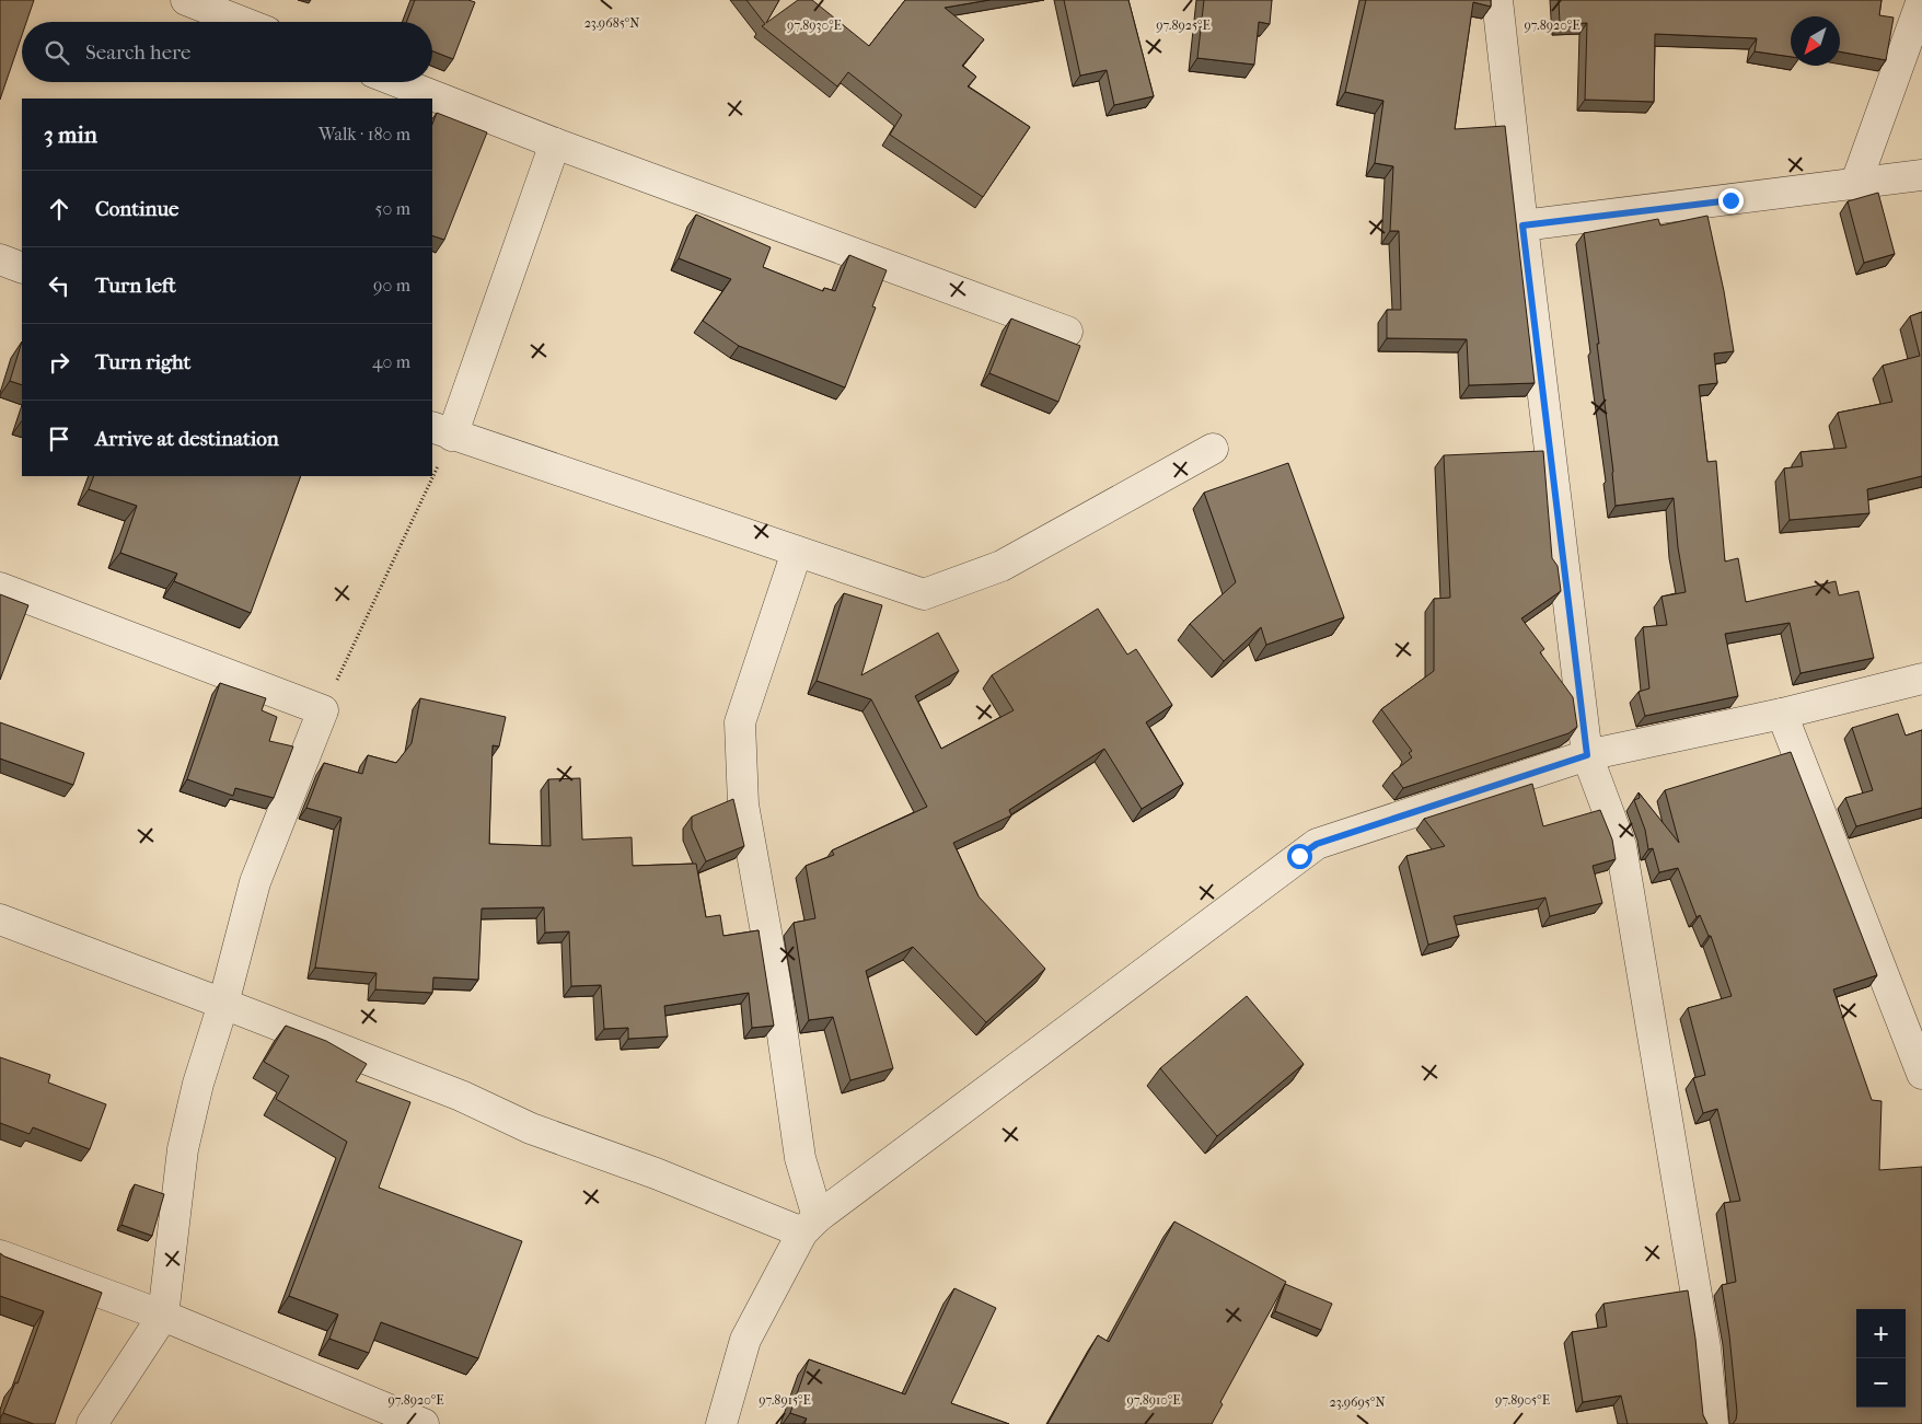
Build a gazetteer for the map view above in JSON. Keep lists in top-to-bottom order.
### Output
{
  "north": "bottom left",
  "page": {
    "search": "Search here",
    "heading": ["3 min", "Walk · 180 m"],
    "list": [
      ["Continue", "50 m"],
      ["Turn left", "90 m"],
      ["Turn right", "40 m"],
      "Arrive at destination"
    ],
    "map_buttons": ["+", "−"]
  },
  "coordinates": [
    "23.9685°N",
    "97.8930°E",
    "97.8925°E",
    "97.8920°E",
    "97.8915°E",
    "97.8910°E",
    "97.8905°E",
    "23.9695°N"
  ]
}
